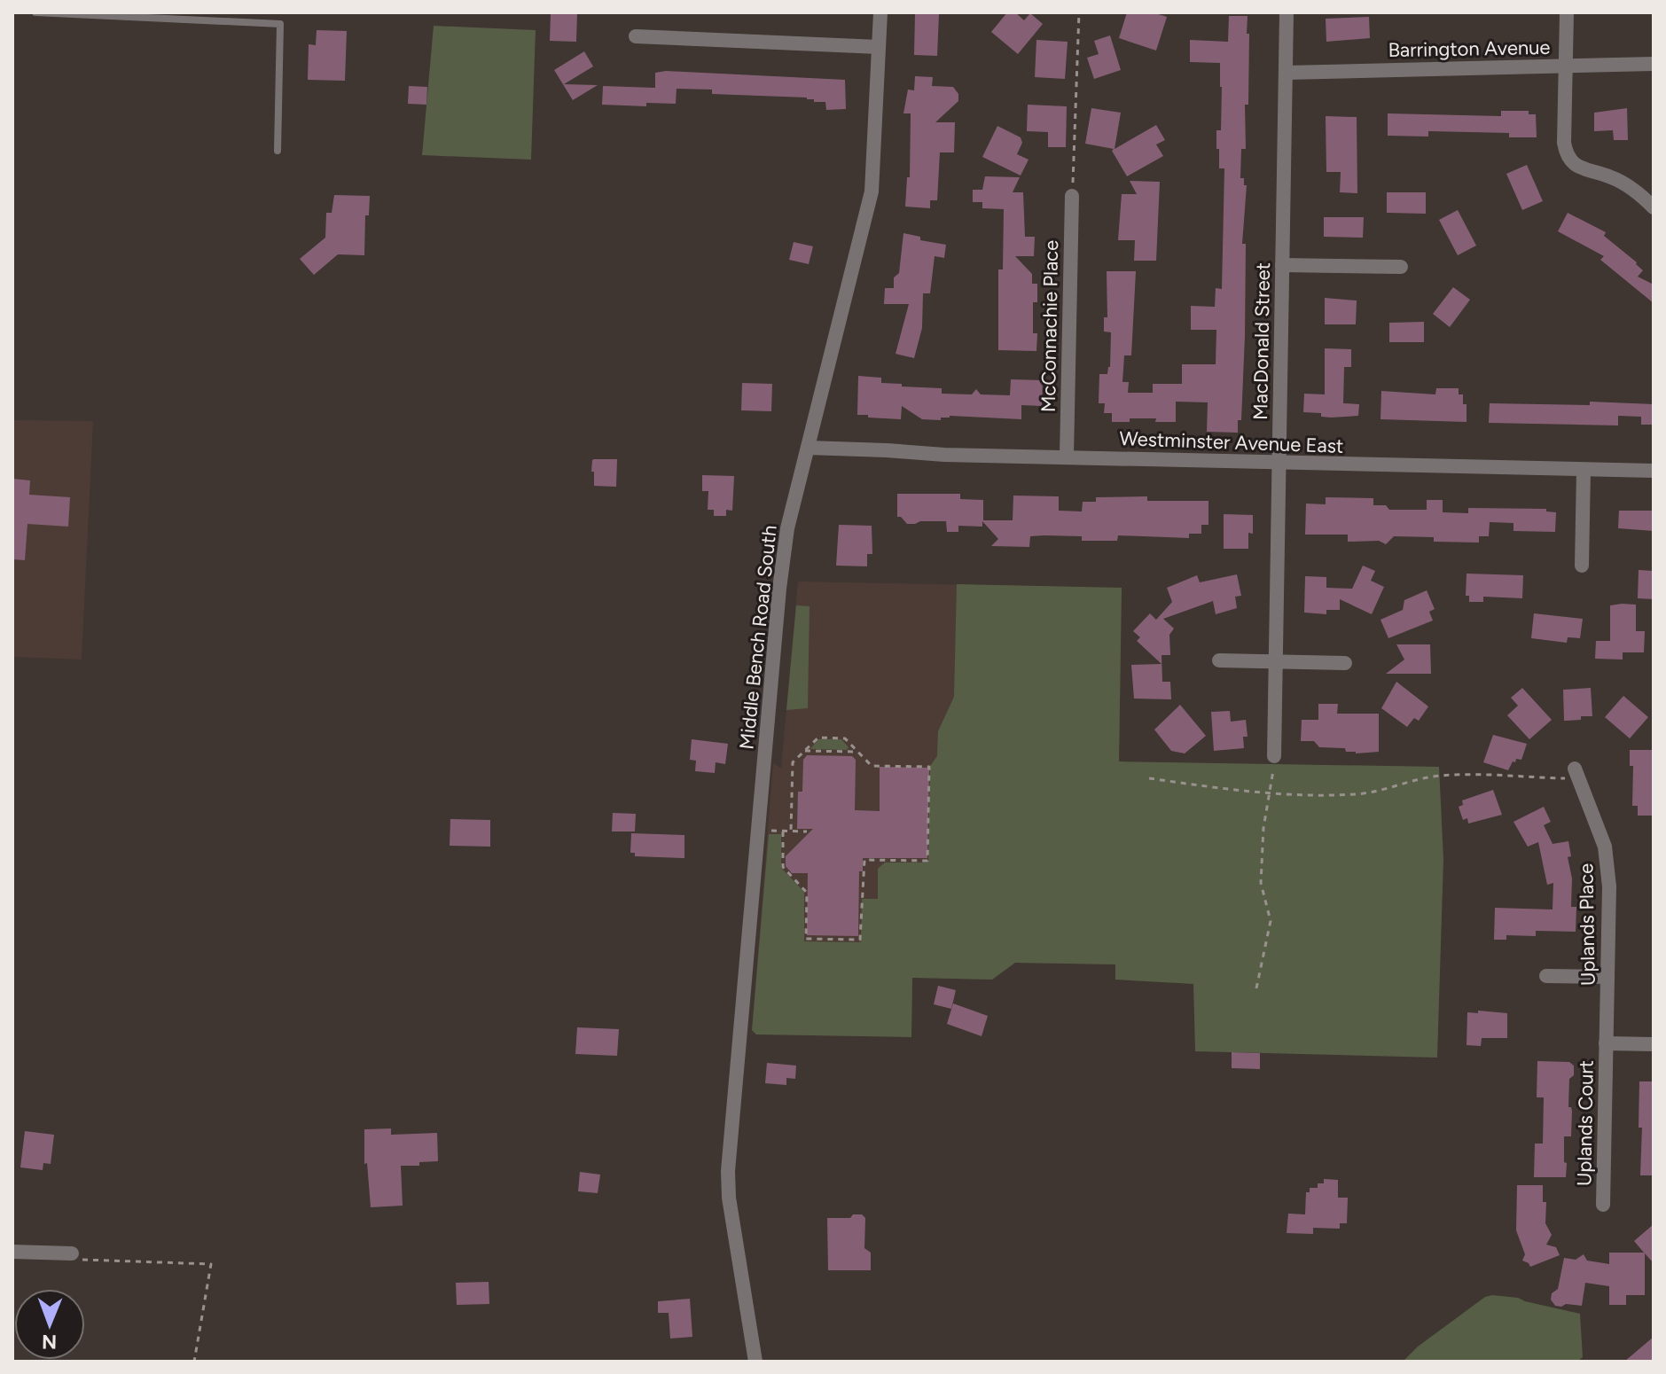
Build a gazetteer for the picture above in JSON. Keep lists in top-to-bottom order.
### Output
{
  "streets": {
    "street": [
      "Barrington Avenue",
      "McConnachie Place",
      "MacDonald Street",
      "Westminster Avenue East",
      "Middle Bench Road South",
      "Uplands Place",
      "Uplands Court"
    ]
  },
  "crossings": [
    ["Barrington Avenue", "MacDonald Street"],
    ["McConnachie Place", "Westminster Avenue East"],
    ["MacDonald Street", "Westminster Avenue East"],
    ["Westminster Avenue East", "Middle Bench Road South"],
    ["Uplands Place", "Uplands Court"]
  ],
  "north": "bottom"
}
